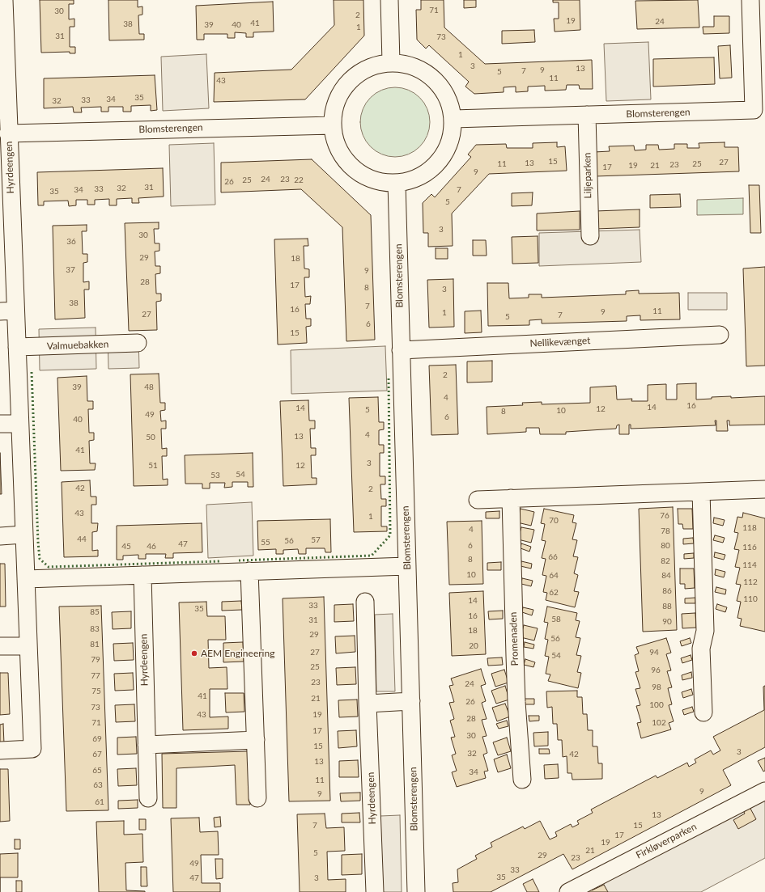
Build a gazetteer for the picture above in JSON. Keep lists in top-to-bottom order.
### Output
{
  "streets": {
    "street": [
      "Blomsterengen",
      "Hyrdeengen",
      "Liljeparken",
      "Nellikevænget",
      "Valmuebakken",
      "Promenaden",
      "Firkløverparken"
    ]
  },
  "crossings": [
    ["Blomsterengen", "Hyrdeengen"],
    ["Blomsterengen", "Liljeparken"],
    ["Blomsterengen", "Nellikevænget"],
    ["Hyrdeengen", "Valmuebakken"]
  ],
  "places": ["AEM Engineering"],
  "house_numbers": [
    "71",
    "30",
    "2",
    "19",
    "24",
    "41",
    "38",
    "39",
    "40",
    "1",
    "31",
    "73",
    "1",
    "3",
    "13",
    "9",
    "7",
    "5",
    "11",
    "43",
    "35",
    "34",
    "33",
    "32",
    "15",
    "27",
    "13",
    "11",
    "25",
    "23",
    "19",
    "21",
    "17",
    "9",
    "24",
    "23",
    "25",
    "22",
    "26",
    "31",
    "32",
    "33",
    "34",
    "7",
    "35",
    "5",
    "3",
    "30",
    "36",
    "29",
    "18",
    "37",
    "9",
    "28",
    "17",
    "8",
    "3",
    "38",
    "7",
    "16",
    "11",
    "9",
    "1",
    "27",
    "7",
    "5",
    "6",
    "15",
    "2",
    "39",
    "48",
    "4",
    "16",
    "14",
    "14",
    "12",
    "5",
    "10",
    "8",
    "49",
    "6",
    "40",
    "4",
    "13",
    "50",
    "41",
    "3",
    "51",
    "12",
    "54",
    "53",
    "42",
    "2",
    "43",
    "76",
    "1",
    "70",
    "118",
    "4",
    "78",
    "44",
    "57",
    "56",
    "55",
    "47",
    "6",
    "80",
    "45",
    "46",
    "116",
    "66",
    "8",
    "82",
    "114",
    "10",
    "64",
    "84",
    "112",
    "86",
    "62",
    "110",
    "14",
    "33",
    "88",
    "35",
    "85",
    "16",
    "58",
    "31",
    "90",
    "83",
    "18",
    "29",
    "56",
    "81",
    "20",
    "27",
    "94",
    "54",
    "79",
    "25",
    "96",
    "77",
    "23",
    "24",
    "98",
    "75",
    "41",
    "21",
    "26",
    "100",
    "73",
    "43",
    "19",
    "28",
    "71",
    "102",
    "17",
    "30",
    "69",
    "15",
    "3",
    "32",
    "67",
    "42",
    "13",
    "65",
    "34",
    "11",
    "63",
    "9",
    "9",
    "61",
    "13",
    "7",
    "15",
    "17",
    "19",
    "21",
    "5",
    "29",
    "23",
    "49",
    "33",
    "35",
    "47",
    "3"
  ]
}
